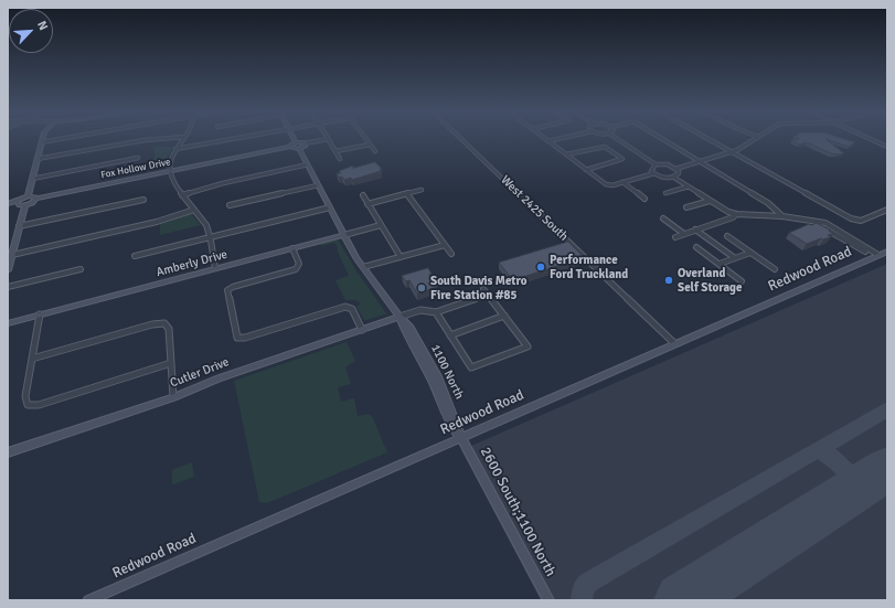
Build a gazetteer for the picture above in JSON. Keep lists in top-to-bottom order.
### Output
{
  "streets": {
    "street": [
      "Fox Hollow Drive",
      "West 2425 South",
      "Amberly Drive",
      "Redwood Road",
      "1100 North",
      "Cutler Drive",
      "2600 South;1100 North"
    ]
  },
  "crossings": [
    ["West 2425 South", "Redwood Road"],
    ["Amberly Drive", "1100 North"],
    ["Redwood Road", "1100 North"],
    ["Redwood Road", "2600 South;1100 North"],
    ["1100 North", "Cutler Drive"],
    ["1100 North", "2600 South;1100 North"]
  ],
  "places": ["Performance Ford Truckland", "Overland Self Storage", "South Davis Metro Fire Station #85"],
  "north": "top right"
}
